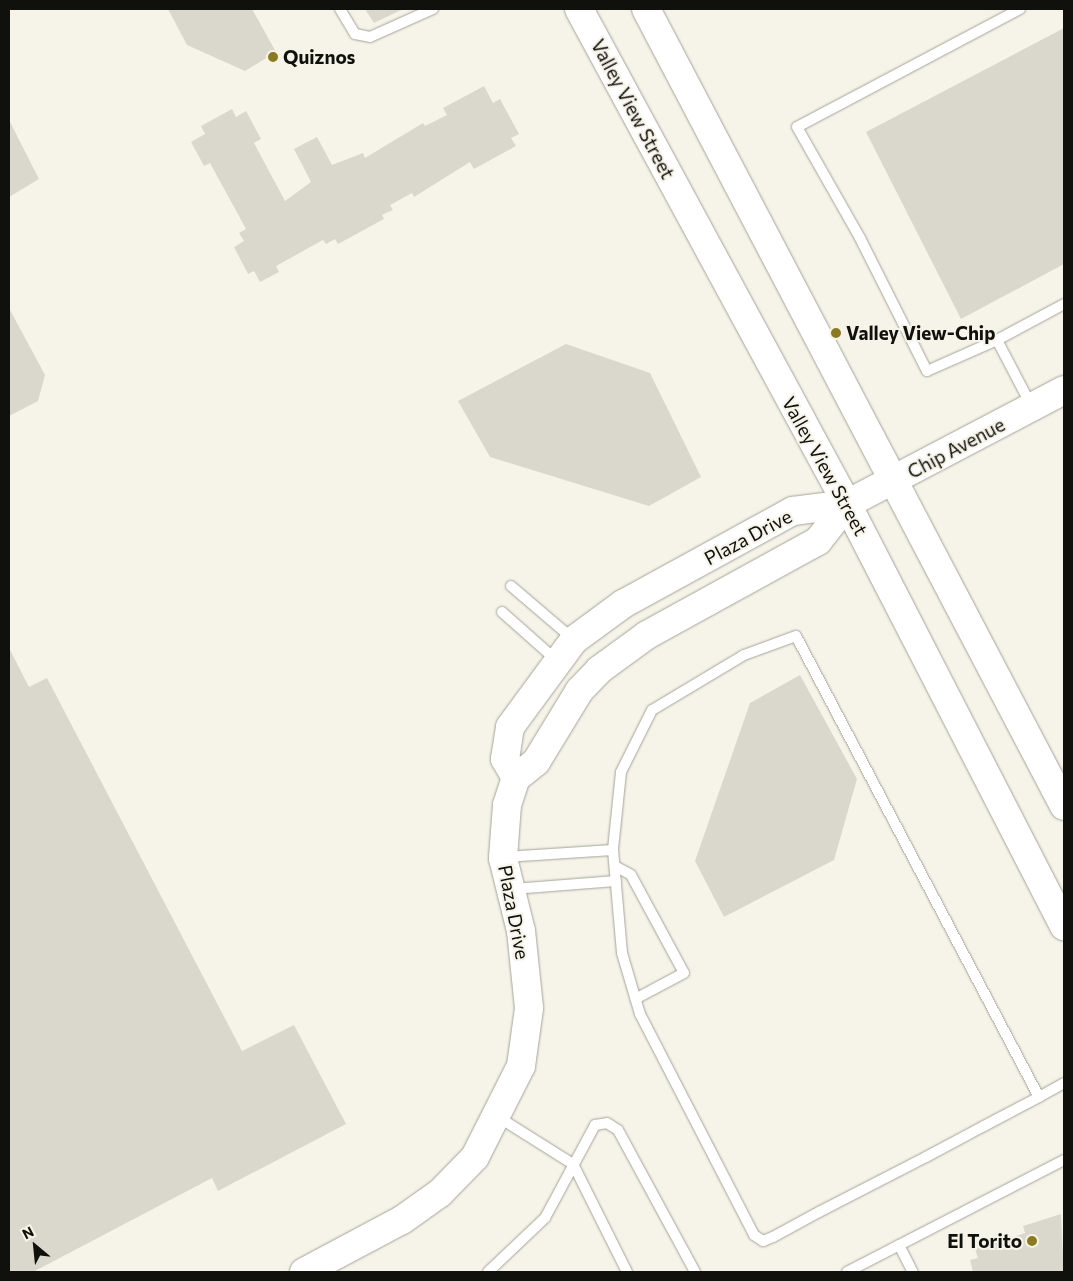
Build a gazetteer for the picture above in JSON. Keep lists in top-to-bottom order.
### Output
{
  "streets": {
    "main road": ["Valley View Street", "Chip Avenue", "Plaza Drive"]
  },
  "crossings": [
    ["Valley View Street", "Chip Avenue"],
    ["Valley View Street", "Plaza Drive"],
    ["Chip Avenue", "Plaza Drive"]
  ],
  "places": ["Quiznos", "Valley View-Chip", "El Torito"],
  "north": "top left"
}
